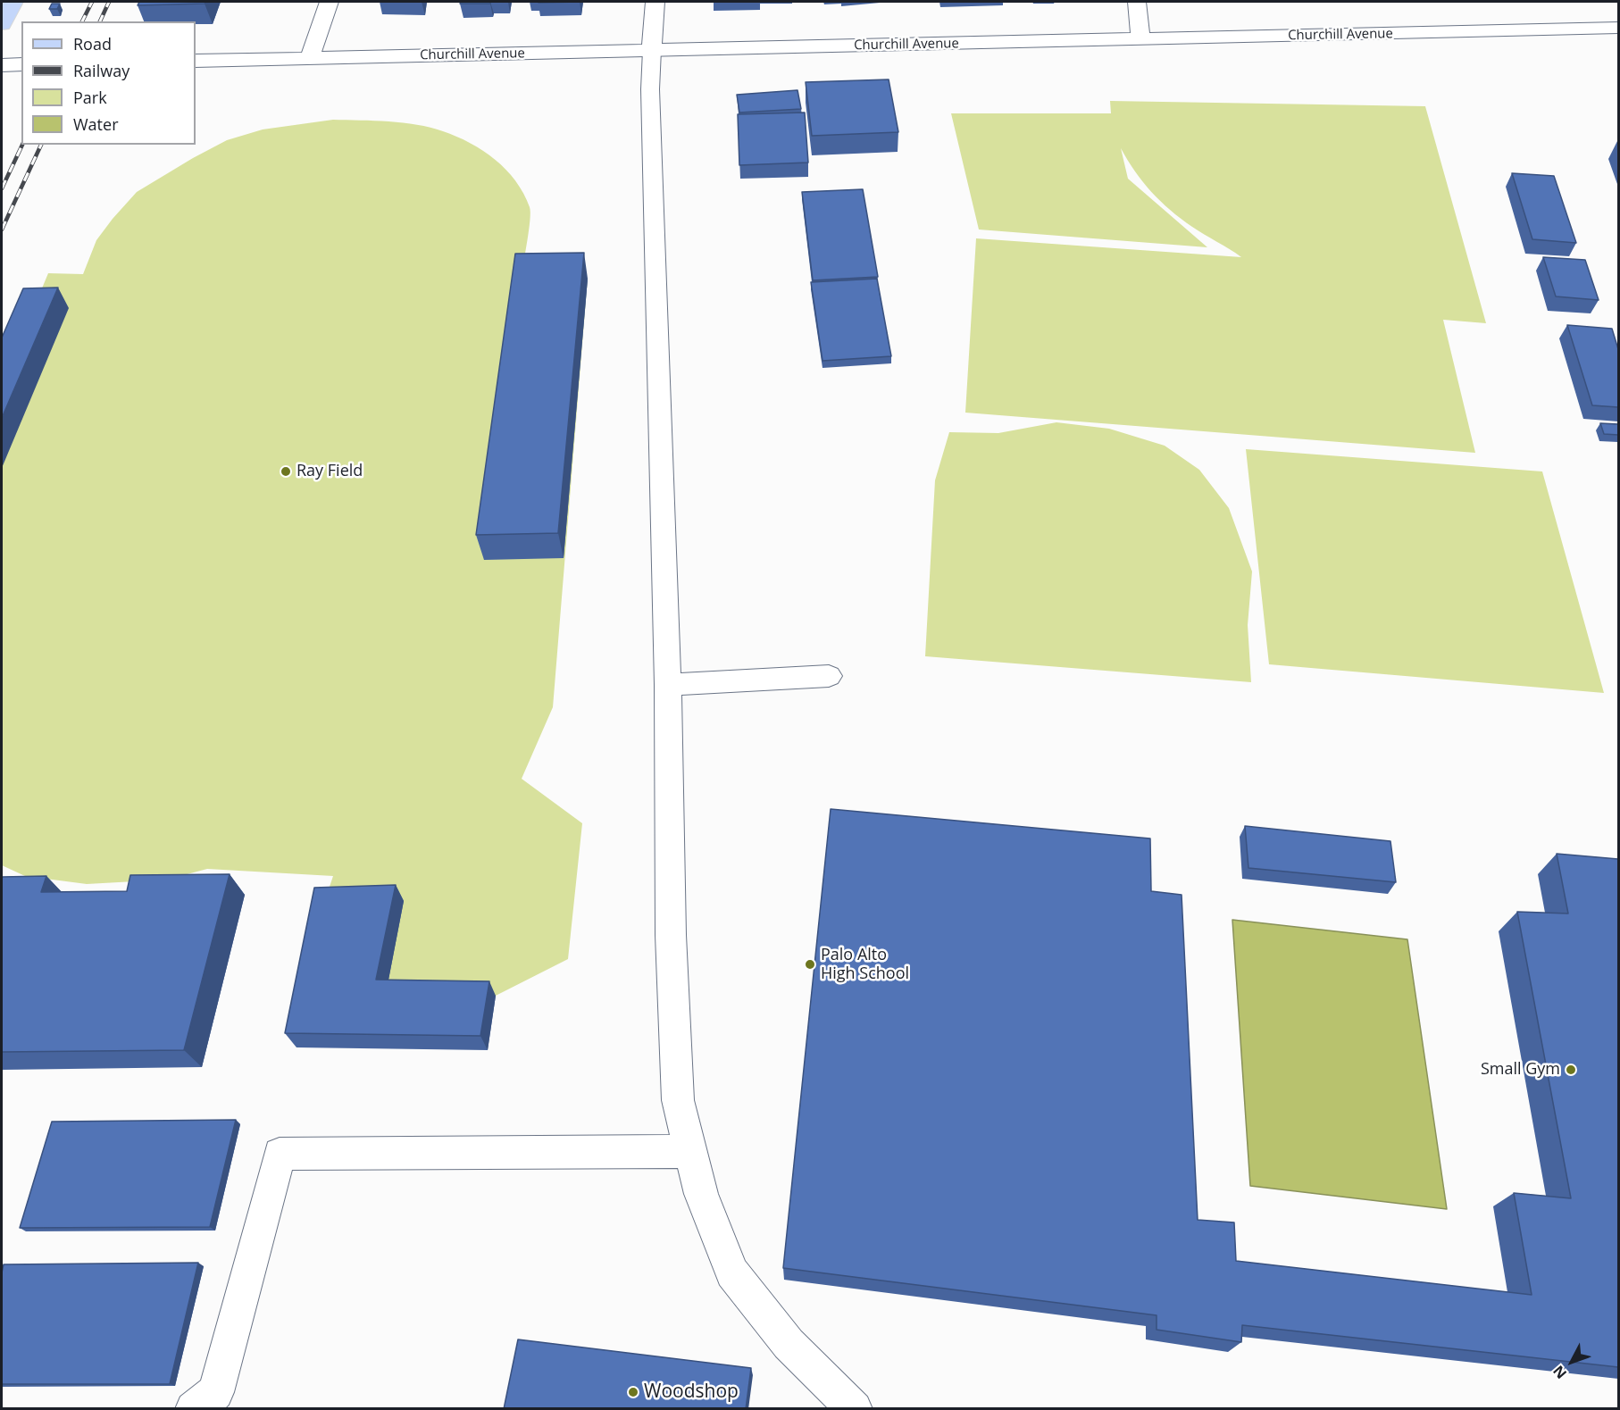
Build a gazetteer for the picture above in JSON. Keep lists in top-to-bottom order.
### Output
{
  "streets": {
    "street": ["Churchill Avenue"]
  },
  "places": [
    "Ray Field",
    "Palo Alto High School",
    "Small Gym",
    "Woodshop"
  ],
  "legend": [
    "Road",
    "Railway",
    "Park",
    "Water"
  ],
  "north": "bottom left"
}
